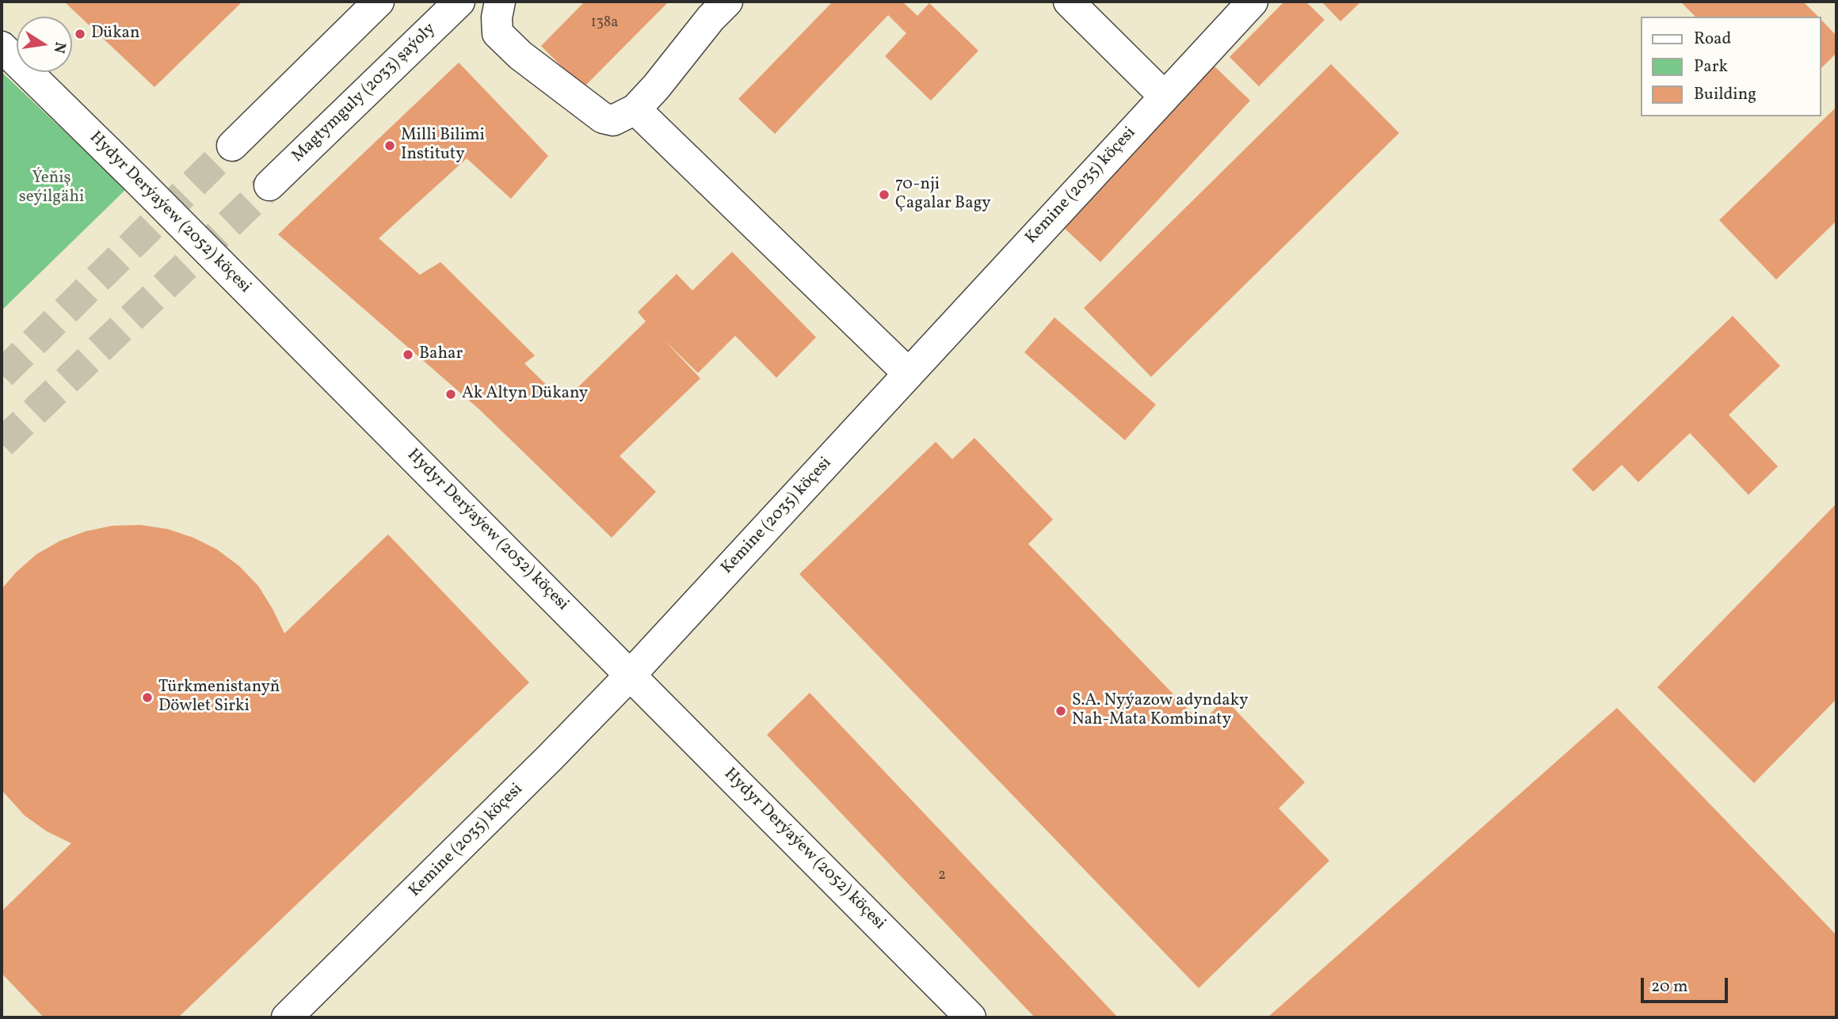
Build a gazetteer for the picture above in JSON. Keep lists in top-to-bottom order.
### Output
{
  "streets": {
    "street": ["Magtymguly (2033) şaýoly", "Kemine (2035) köçesi", "Hydyr Derýaýew (2052) köçesi"]
  },
  "crossings": [
    ["Kemine (2035) köçesi", "Hydyr Derýaýew (2052) köçesi"]
  ],
  "parks": ["Ýeňiş seýilgähi"],
  "places": [
    "Dükan",
    "Milli Bilimi Instituty",
    "70-nji Çagalar Bagy",
    "Bahar",
    "Ak Altyn Dükany",
    "Türkmenistanyň Döwlet Sirki",
    "S.A. Nyýazow adyndaky Nah-Mata Kombinaty"
  ],
  "house_numbers": ["138a", "2"],
  "legend": ["Road", "Park", "Building"],
  "scale_bar": "20 m",
  "north": "right"
}
